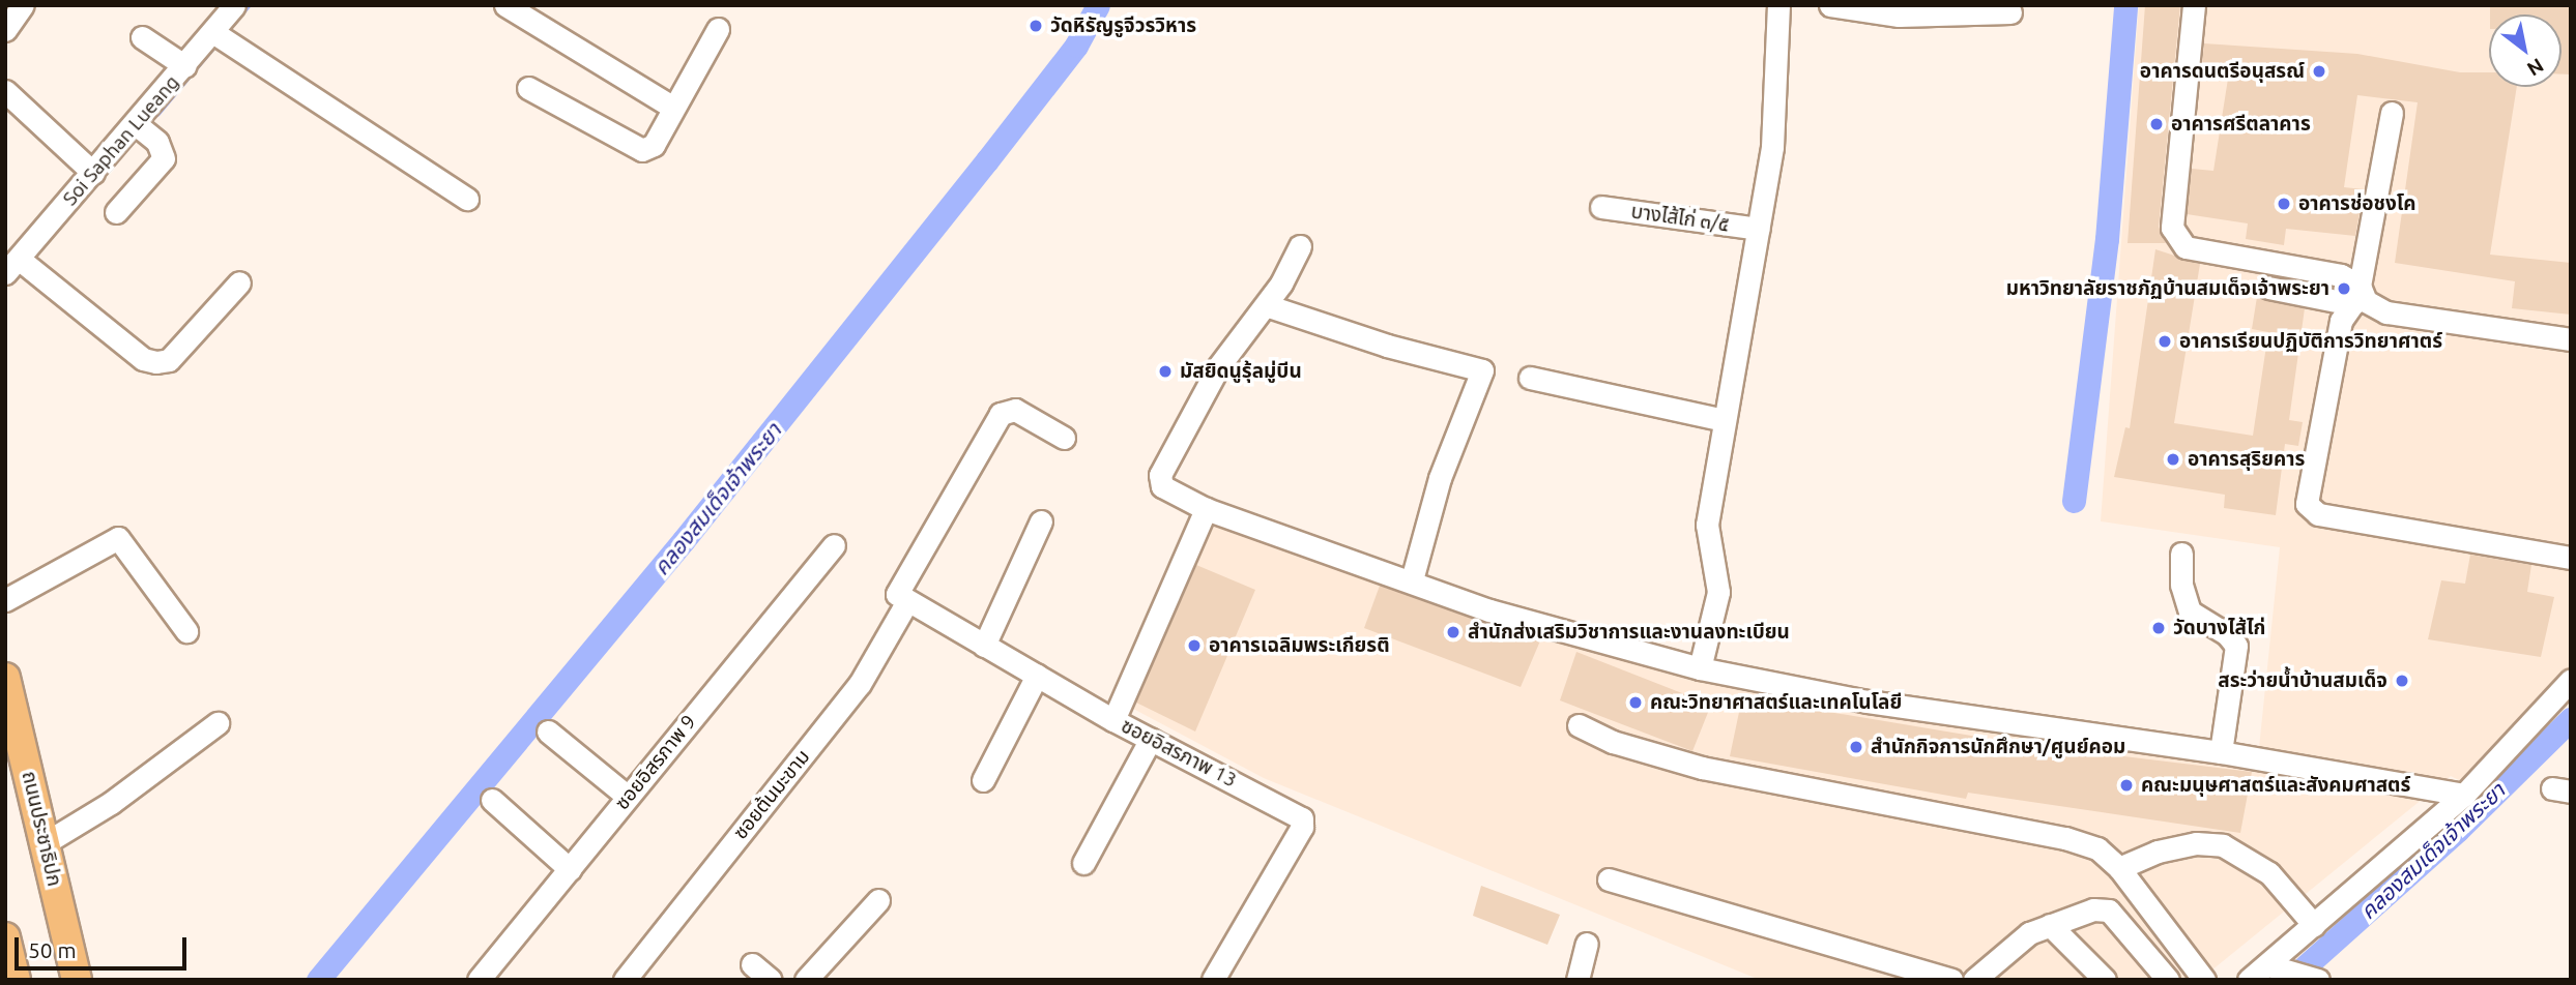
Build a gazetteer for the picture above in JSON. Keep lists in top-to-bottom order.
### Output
{
  "streets": {
    "main road": ["ถนนประชาธิปก"],
    "street": [
      "Soi Saphan Lueang",
      "บางไส้ไก่ ๓/๕",
      "ซอยอิสรภาพ 13",
      "ซอยอิสรภาพ 9",
      "ซอยต้นมะขาม"
    ]
  },
  "crossings": [
    ["ซอยอิสรภาพ 13", "ซอยต้นมะขาม"]
  ],
  "water": ["คลองสมเด็จเจ้าพระยา"],
  "places": [
    "วัดหิรัญรูจีวรวิหาร",
    "อาคารดนตรีอนุสรณ์",
    "อาคารศรีตลาคาร",
    "อาคารช่อชงโค",
    "มหาวิทยาลัยราชภัฏบ้านสมเด็จเจ้าพระยา",
    "อาคารเรียนปฏิบัติการวิทยาศาตร์",
    "มัสยิดนูรุ้ลมู่บีน",
    "อาคารสุริยคาร",
    "วัดบางไส้ไก่",
    "สำนักส่งเสริมวิชาการและงานลงทะเบียน",
    "อาคารเฉลิมพระเกียรติ",
    "สระว่ายน้ำบ้านสมเด็จ",
    "คณะวิทยาศาสตร์และเทคโนโลยี",
    "สำนักกิจการนักศึกษา/ศูนย์คอม",
    "คณะมนุษศาสตร์และสังคมศาสตร์"
  ],
  "scale_bar": "50 m",
  "north": "bottom right"
}
